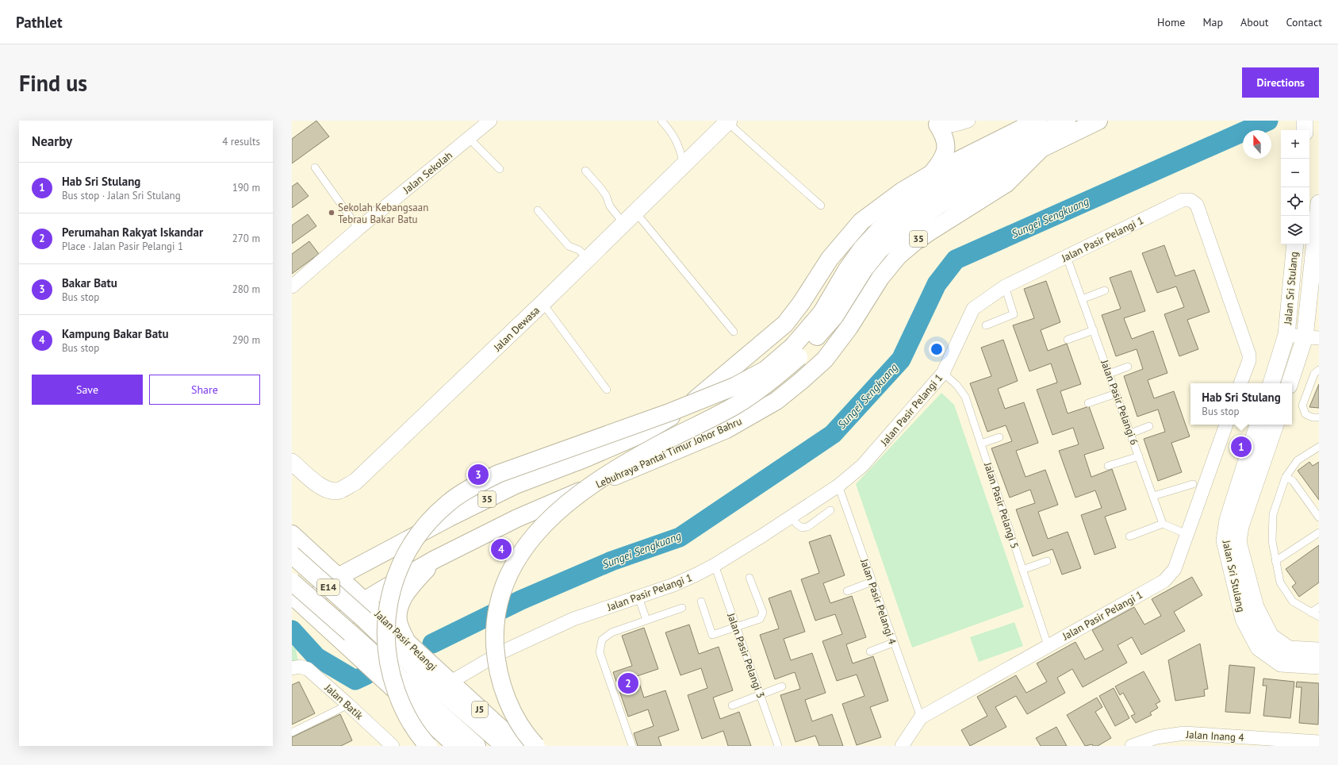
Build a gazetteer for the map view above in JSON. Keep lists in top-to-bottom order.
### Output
{
  "streets": {
    "main road": [
      "35",
      "Lebuhraya Pantai Timur Johor Bahru",
      "E14",
      "Jalan Pasir Pelangi",
      "J5"
    ],
    "street": [
      "Jalan Sekolah",
      "Jalan Pasir Pelangi 1",
      "Jalan Sri Stulang",
      "Jalan Dewasa",
      "Jalan Batik",
      "Jalan Inang 4"
    ],
    "lane": [
      "Jalan Pasir Pelangi 6",
      "Jalan Pasir Pelangi 5",
      "Jalan Pasir Pelangi 4",
      "Jalan Pasir Pelangi 3"
    ]
  },
  "crossings": [
    ["35", "Lebuhraya Pantai Timur Johor Bahru"],
    ["Jalan Pasir Pelangi 1", "Jalan Pasir Pelangi 6"],
    ["Jalan Pasir Pelangi 1", "Jalan Pasir Pelangi 5"],
    ["Jalan Pasir Pelangi 1", "Jalan Pasir Pelangi 4"],
    ["Jalan Pasir Pelangi 1", "Jalan Pasir Pelangi"],
    ["Jalan Pasir Pelangi 1", "Jalan Pasir Pelangi 3"],
    ["Lebuhraya Pantai Timur Johor Bahru", "Jalan Pasir Pelangi"]
  ],
  "water": ["Sungei Sengkuang"],
  "places": ["Sekolah Kebangsaan Tebrau Bakar Batu"],
  "north": "top",
  "page": {
    "header": "Pathlet",
    "nav": [
      "Home",
      "Map",
      "About",
      "Contact"
    ],
    "buttons": [
      "Directions",
      ["Save", "Share"]
    ],
    "title": "Find us",
    "heading": ["Nearby", "4 results"],
    "map_buttons": ["+", "−"],
    "list": [
      {
        "mark": "1",
        "name": "Hab Sri Stulang",
        "note": "Bus stop · Jalan Sri Stulang",
        "value": "190 m"
      },
      {
        "mark": "2",
        "name": "Perumahan Rakyat Iskandar",
        "note": "Place · Jalan Pasir Pelangi 1",
        "value": "270 m"
      },
      {
        "mark": "3",
        "name": "Bakar Batu",
        "note": "Bus stop",
        "value": "280 m"
      },
      {
        "mark": "4",
        "name": "Kampung Bakar Batu",
        "note": "Bus stop",
        "value": "290 m"
      }
    ],
    "popup": ["Hab Sri Stulang", "Bus stop"],
    "pins": [
      "1",
      "3",
      "4",
      "2"
    ]
  }
}
